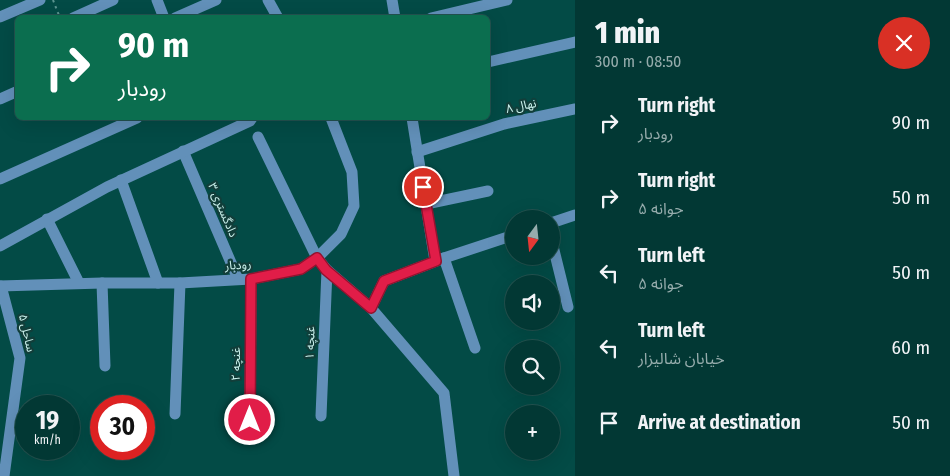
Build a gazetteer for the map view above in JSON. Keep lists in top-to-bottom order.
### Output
{
  "streets": {
    "street": [
      "نهال ۸",
      "دادگستری ۳",
      "رودبار",
      "ساحل ۵",
      "غنچه ۱",
      "غنچه ۲"
    ]
  },
  "crossings": [
    ["دادگستری ۳", "رودبار"],
    ["رودبار", "ساحل ۵"],
    ["رودبار", "غنچه ۲"]
  ],
  "north": "bottom",
  "page": {
    "heading": ["1 min", "300 m · 08:50"],
    "turn": ["90 m", "رودبار"],
    "list": [
      {
        "name": "Turn right",
        "note": "رودبار",
        "value": "90 m"
      },
      {
        "name": "Turn right",
        "note": "جوانه ۵",
        "value": "50 m"
      },
      {
        "name": "Turn left",
        "note": "جوانه ۵",
        "value": "50 m"
      },
      {
        "name": "Turn left",
        "note": "خیابان شالیزار",
        "value": "60 m"
      },
      {
        "name": "Arrive at destination",
        "value": "50 m"
      }
    ],
    "map_buttons": "+",
    "speed": "19 km/h",
    "limit": "30"
  }
}
